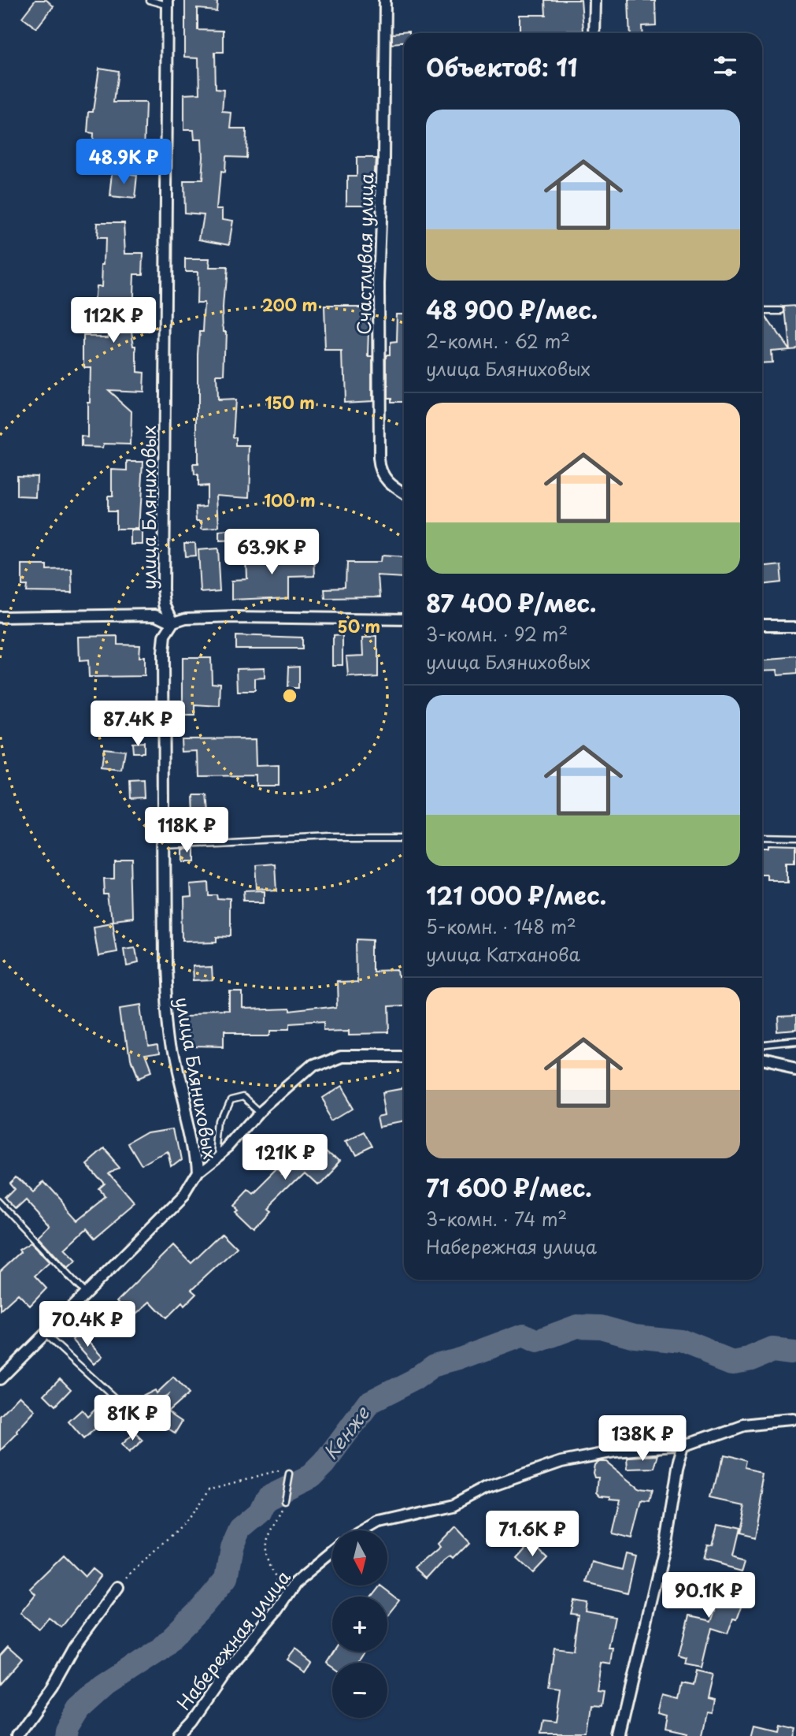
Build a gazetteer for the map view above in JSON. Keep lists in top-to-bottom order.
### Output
{
  "streets": {
    "street": ["Счастливая улица", "улица Бляниховых", "Набережная улица"]
  },
  "water": ["Кенже"],
  "north": "bottom",
  "page": {
    "heading": "Объектов: 11",
    "list": [
      {
        "name": "48 900 ₽/мес.",
        "note": "2-комн. · 62 m² · улица Бляниховых"
      },
      {
        "name": "87 400 ₽/мес.",
        "note": "3-комн. · 92 m² · улица Бляниховых"
      },
      {
        "name": "121 000 ₽/мес.",
        "note": "5-комн. · 148 m² · улица Катханова"
      },
      {
        "name": "71 600 ₽/мес.",
        "note": "3-комн. · 74 m² · Набережная улица"
      }
    ],
    "price": [
      "48.9K ₽",
      "112K ₽",
      "63.9K ₽",
      "87.4K ₽",
      "118K ₽",
      "121K ₽",
      "70.4K ₽",
      "81K ₽",
      "138K ₽",
      "71.6K ₽",
      "90.1K ₽"
    ],
    "map_buttons": ["+", "−"]
  },
  "rings": [
    "200 m",
    "150 m",
    "100 m",
    "50 m"
  ]
}
